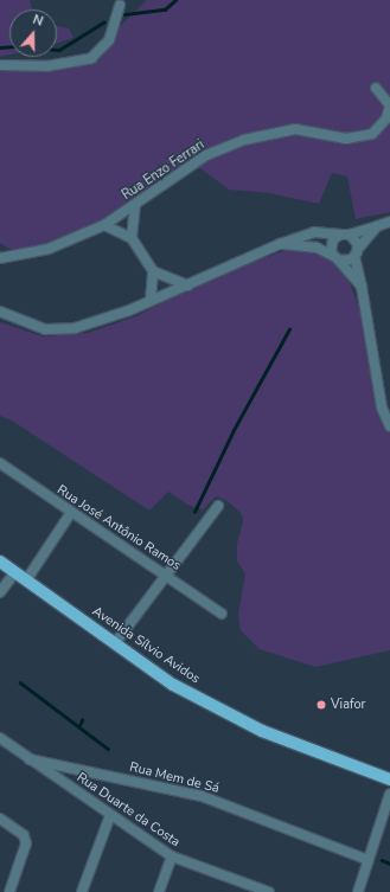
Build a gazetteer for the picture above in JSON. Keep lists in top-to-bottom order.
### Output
{
  "streets": {
    "main road": ["Avenida Sílvio Avidos"],
    "street": [
      "Rua Enzo Ferrari",
      "Rua José Antônio Ramos",
      "Rua Mem de Sá",
      "Rua Duarte da Costa"
    ]
  },
  "crossings": [
    ["Rua Mem de Sá", "Rua Duarte da Costa"]
  ],
  "places": ["Viafor"],
  "north": "top"
}
